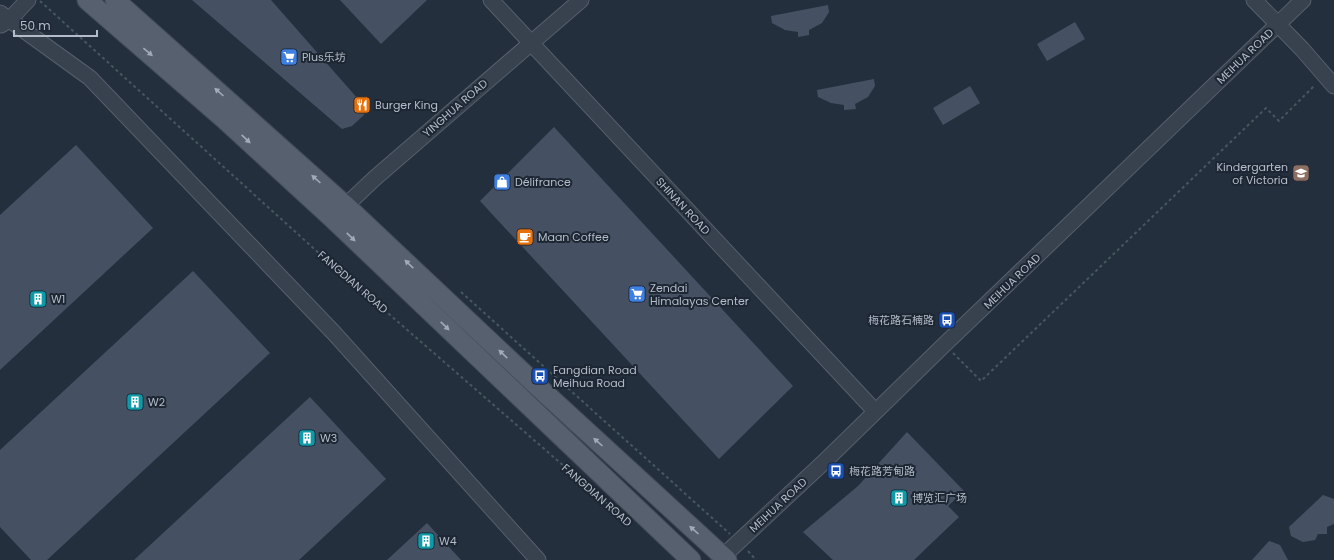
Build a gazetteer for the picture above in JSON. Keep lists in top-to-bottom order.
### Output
{
  "streets": {
    "main road": ["FANGDIAN ROAD"],
    "street": ["MEIHUA ROAD", "YINGHUA ROAD", "SHINAN ROAD"]
  },
  "crossings": [
    ["MEIHUA ROAD", "SHINAN ROAD"],
    ["YINGHUA ROAD", "SHINAN ROAD"],
    ["YINGHUA ROAD", "FANGDIAN ROAD"]
  ],
  "places": {
    "supermarket": ["Plus乐坊", "Zendai Himalayas Center"],
    "restaurant": ["Burger King"],
    "school or university": ["Kindergarten of Victoria"],
    "shop": ["Délifrance"],
    "cafe": ["Maan Coffee"],
    "building": [
      "W1",
      "W2",
      "W3",
      "博览汇广场",
      "W4"
    ],
    "bus stop": ["梅花路石楠路", "Fangdian Road Meihua Road", "梅花路芳甸路"]
  },
  "scale_bar": "50 m"
}
